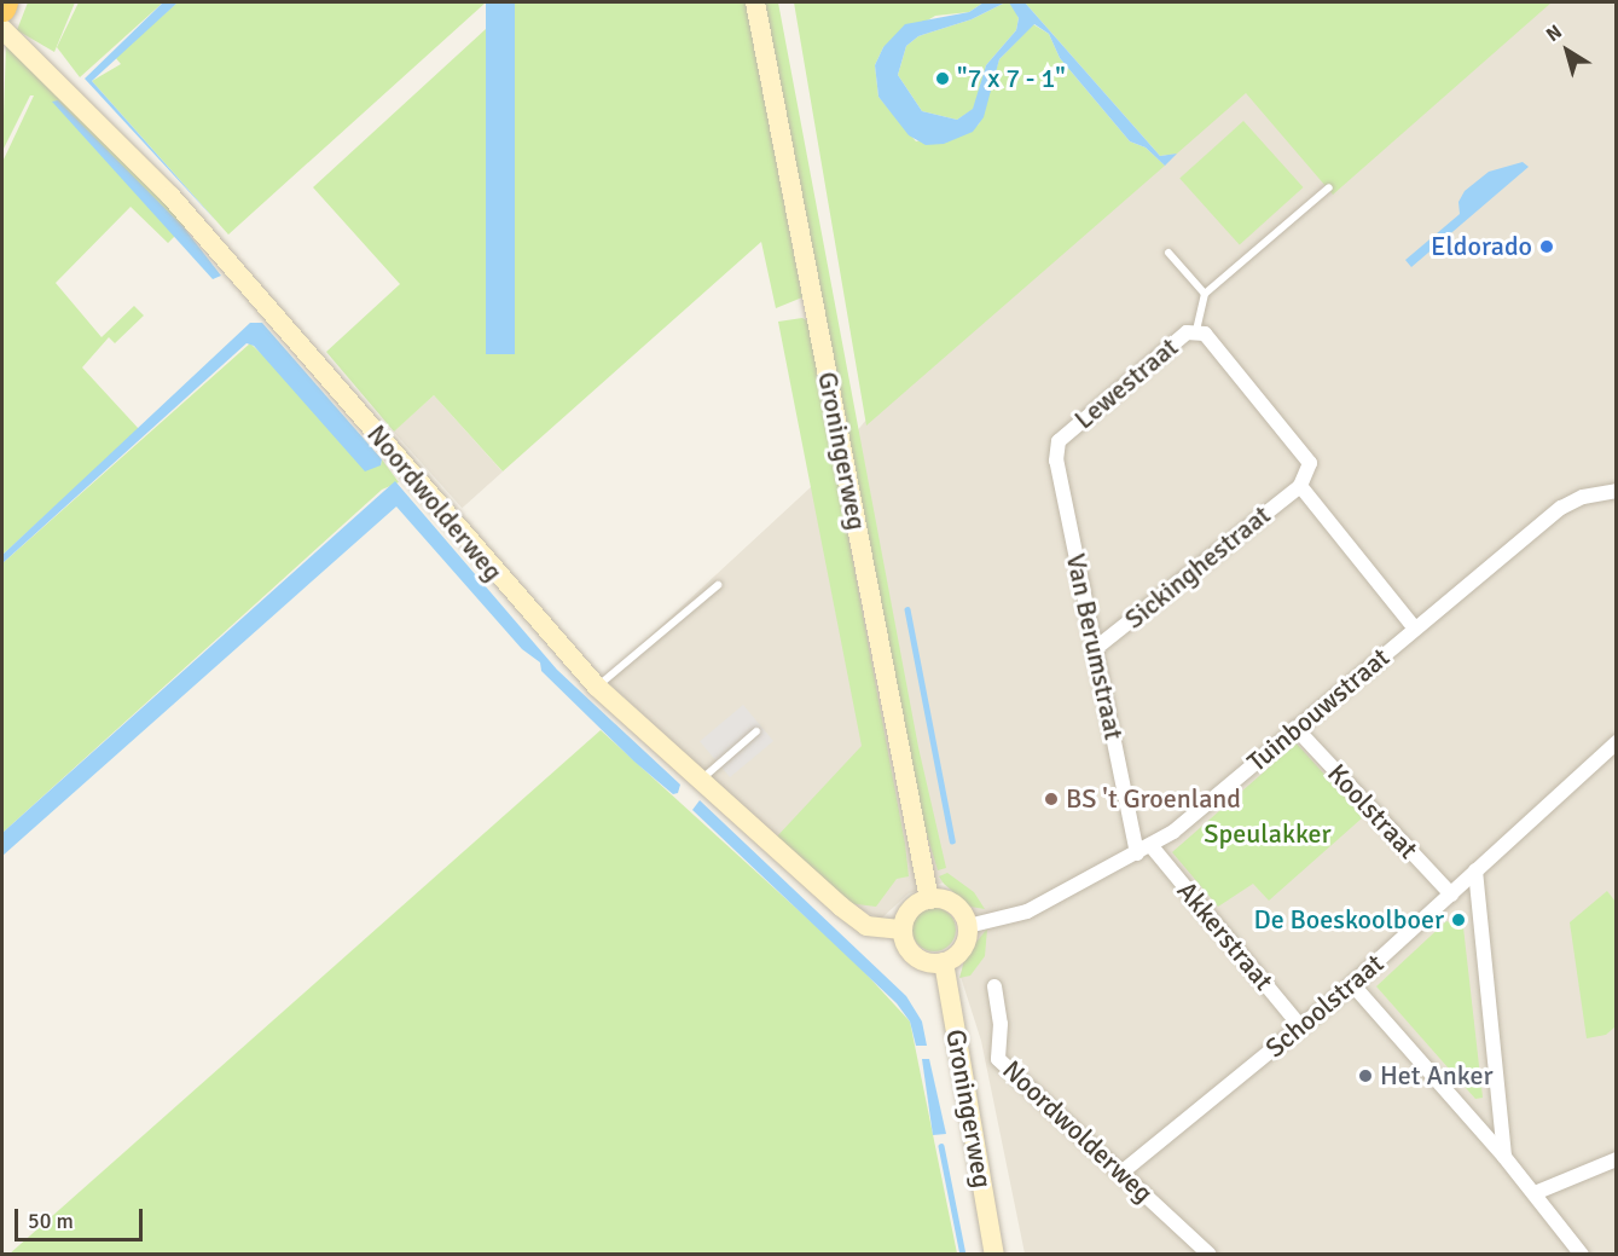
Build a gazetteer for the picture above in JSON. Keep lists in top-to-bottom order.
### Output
{
  "streets": {
    "main road": ["Groningerweg", "Noordwolderweg"],
    "street": [
      "Lewestraat",
      "Sickinghestraat",
      "Van Berumstraat",
      "Tuinbouwstraat",
      "Koolstraat",
      "Akkerstraat",
      "Schoolstraat"
    ]
  },
  "crossings": [
    ["Lewestraat", "Van Berumstraat"],
    ["Groningerweg", "Noordwolderweg"],
    ["Groningerweg", "Tuinbouwstraat"],
    ["Noordwolderweg", "Tuinbouwstraat"],
    ["Noordwolderweg", "Schoolstraat"],
    ["Sickinghestraat", "Van Berumstraat"],
    ["Van Berumstraat", "Tuinbouwstraat"],
    ["Tuinbouwstraat", "Koolstraat"],
    ["Tuinbouwstraat", "Akkerstraat"],
    ["Koolstraat", "Schoolstraat"],
    ["Akkerstraat", "Schoolstraat"]
  ],
  "parks": ["Speulakker"],
  "places": [
    "\"7 x 7 - 1\"",
    "Eldorado",
    "BS 't Groenland",
    "De Boeskoolboer",
    "Het Anker"
  ],
  "scale_bar": "50 m",
  "north": "top left"
}
